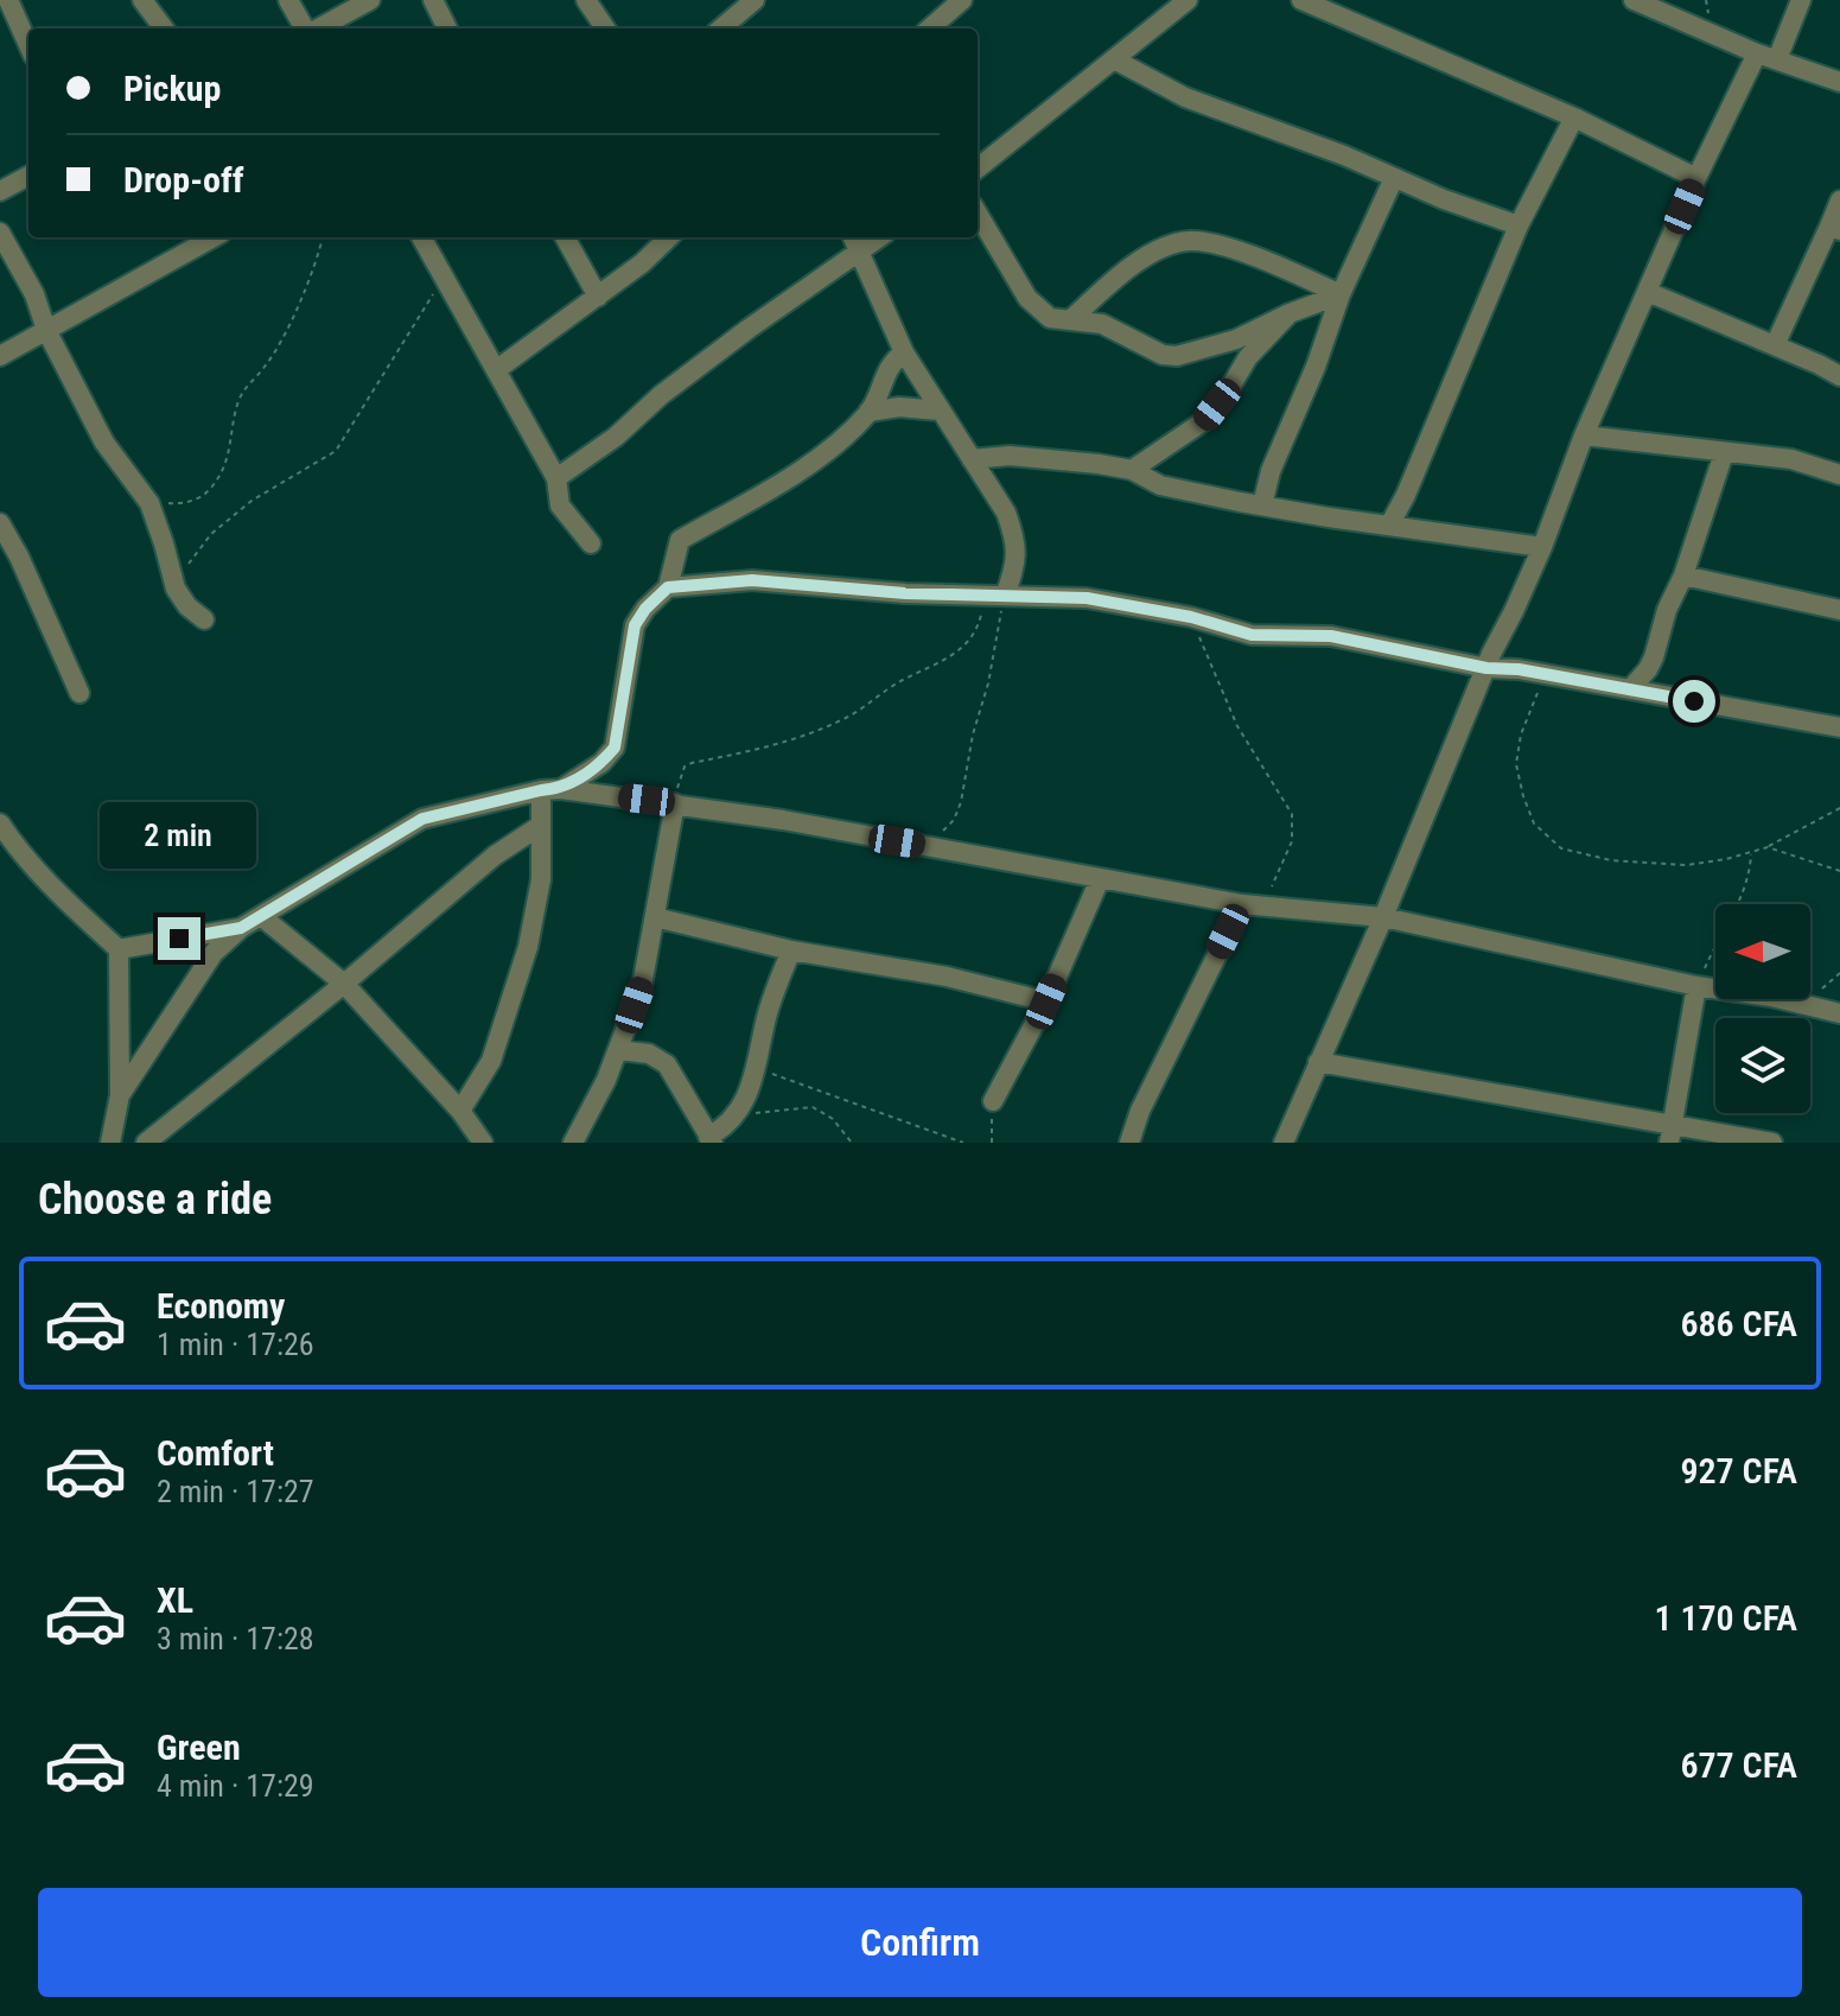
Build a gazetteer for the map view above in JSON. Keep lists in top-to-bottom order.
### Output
{
  "north": "left",
  "page": {
    "banner": ["Pickup", "Drop-off"],
    "bubble": "2 min",
    "heading": "Choose a ride",
    "list": [
      {
        "name": "Economy",
        "note": "1 min · 17:26",
        "value": "686 CFA"
      },
      {
        "name": "Comfort",
        "note": "2 min · 17:27",
        "value": "927 CFA"
      },
      {
        "name": "XL",
        "note": "3 min · 17:28",
        "value": "1 170 CFA"
      },
      {
        "name": "Green",
        "note": "4 min · 17:29",
        "value": "677 CFA"
      }
    ],
    "buttons": "Confirm"
  }
}
